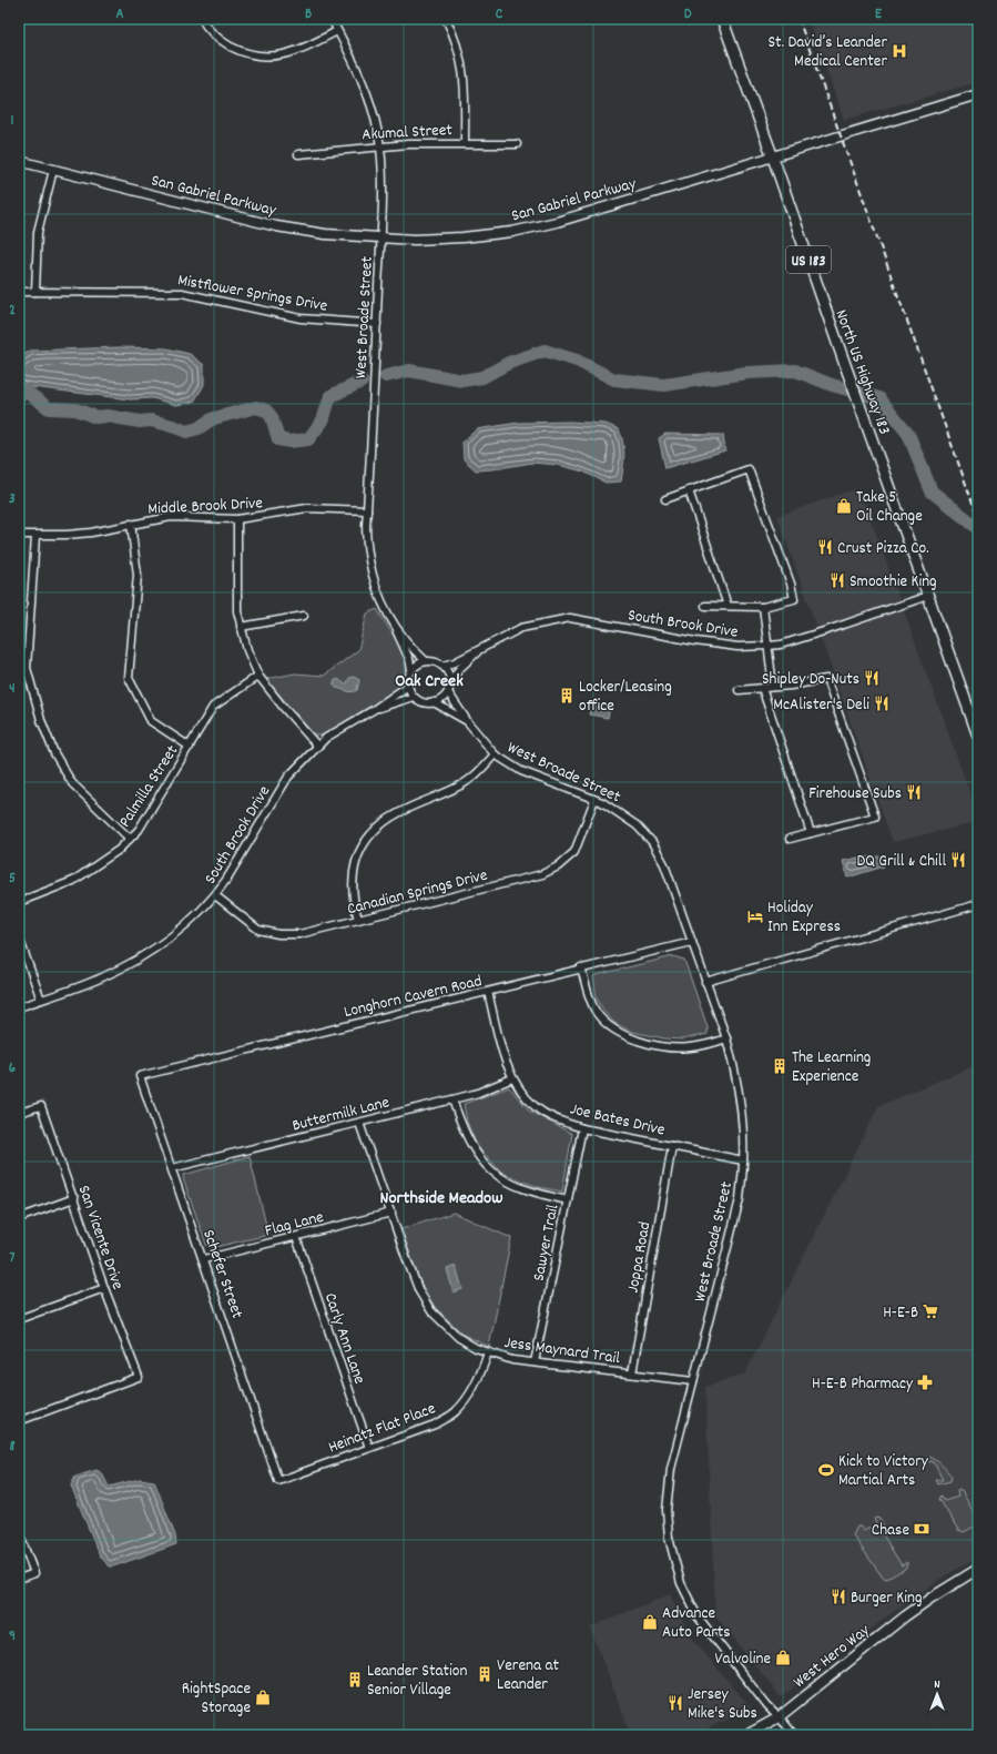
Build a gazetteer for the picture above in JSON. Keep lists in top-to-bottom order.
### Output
{
  "streets": {
    "main road": ["US 183", "North US Highway 183"],
    "street": [
      "Akumal Street",
      "San Gabriel Parkway",
      "Mistflower Springs Drive",
      "West Broade Street",
      "Middle Brook Drive",
      "South Brook Drive",
      "Palmilla Street",
      "Canadian Springs Drive",
      "Longhorn Cavern Road",
      "Buttermilk Lane",
      "Joe Bates Drive",
      "Flag Lane",
      "San Vicente Drive",
      "Sawyer Trail",
      "Joppa Road",
      "Schefer Street",
      "Carly Ann Lane",
      "Jess Maynard Trail",
      "Heinatz Flat Place",
      "West Hero Way"
    ]
  },
  "crossings": [
    ["Akumal Street", "West Broade Street"],
    ["San Gabriel Parkway", "West Broade Street"],
    ["San Gabriel Parkway", "North US Highway 183"],
    ["Mistflower Springs Drive", "West Broade Street"],
    ["West Broade Street", "Middle Brook Drive"],
    ["West Broade Street", "South Brook Drive"],
    ["West Broade Street", "Canadian Springs Drive"],
    ["West Broade Street", "Longhorn Cavern Road"],
    ["West Broade Street", "Joe Bates Drive"],
    ["West Broade Street", "Jess Maynard Trail"],
    ["West Broade Street", "West Hero Way"],
    ["North US Highway 183", "South Brook Drive"],
    ["South Brook Drive", "Canadian Springs Drive"],
    ["Longhorn Cavern Road", "Joe Bates Drive"],
    ["Longhorn Cavern Road", "Schefer Street"],
    ["Buttermilk Lane", "Joe Bates Drive"],
    ["Buttermilk Lane", "Schefer Street"],
    ["Buttermilk Lane", "Jess Maynard Trail"],
    ["Joe Bates Drive", "Sawyer Trail"],
    ["Joe Bates Drive", "Joppa Road"],
    ["Flag Lane", "Schefer Street"],
    ["Flag Lane", "Carly Ann Lane"],
    ["Flag Lane", "Jess Maynard Trail"],
    ["Sawyer Trail", "Jess Maynard Trail"],
    ["Joppa Road", "Jess Maynard Trail"],
    ["Schefer Street", "Heinatz Flat Place"],
    ["Carly Ann Lane", "Heinatz Flat Place"],
    ["Jess Maynard Trail", "Heinatz Flat Place"]
  ],
  "districts": ["Oak Creek", "Northside Meadow"],
  "places": {
    "hospital": ["St. David’s Leander Medical Center"],
    "shop": [
      "Take 5 Oil Change",
      "Advance Auto Parts",
      "Valvoline",
      "RightSpace Storage"
    ],
    "restaurant": [
      "Crust Pizza Co.",
      "Smoothie King",
      "Shipley Do-Nuts",
      "McAlister's Deli",
      "Firehouse Subs",
      "DQ Grill & Chill",
      "Burger King",
      "Jersey Mike's Subs"
    ],
    "building": [
      "Locker/Leasing office",
      "The Learning Experience",
      "Verena at Leander",
      "Leander Station Senior Village"
    ],
    "hotel": ["Holiday Inn Express"],
    "supermarket": ["H-E-B"],
    "pharmacy": ["H-E-B Pharmacy"],
    "sports": ["Kick to Victory Martial Arts"],
    "bank": ["Chase"]
  },
  "north": "top",
  "grid": {
    "columns": [
      "A",
      "B",
      "C",
      "D",
      "E"
    ],
    "rows": [
      "1",
      "2",
      "3",
      "4",
      "5",
      "6",
      "7",
      "8",
      "9"
    ]
  }
}
